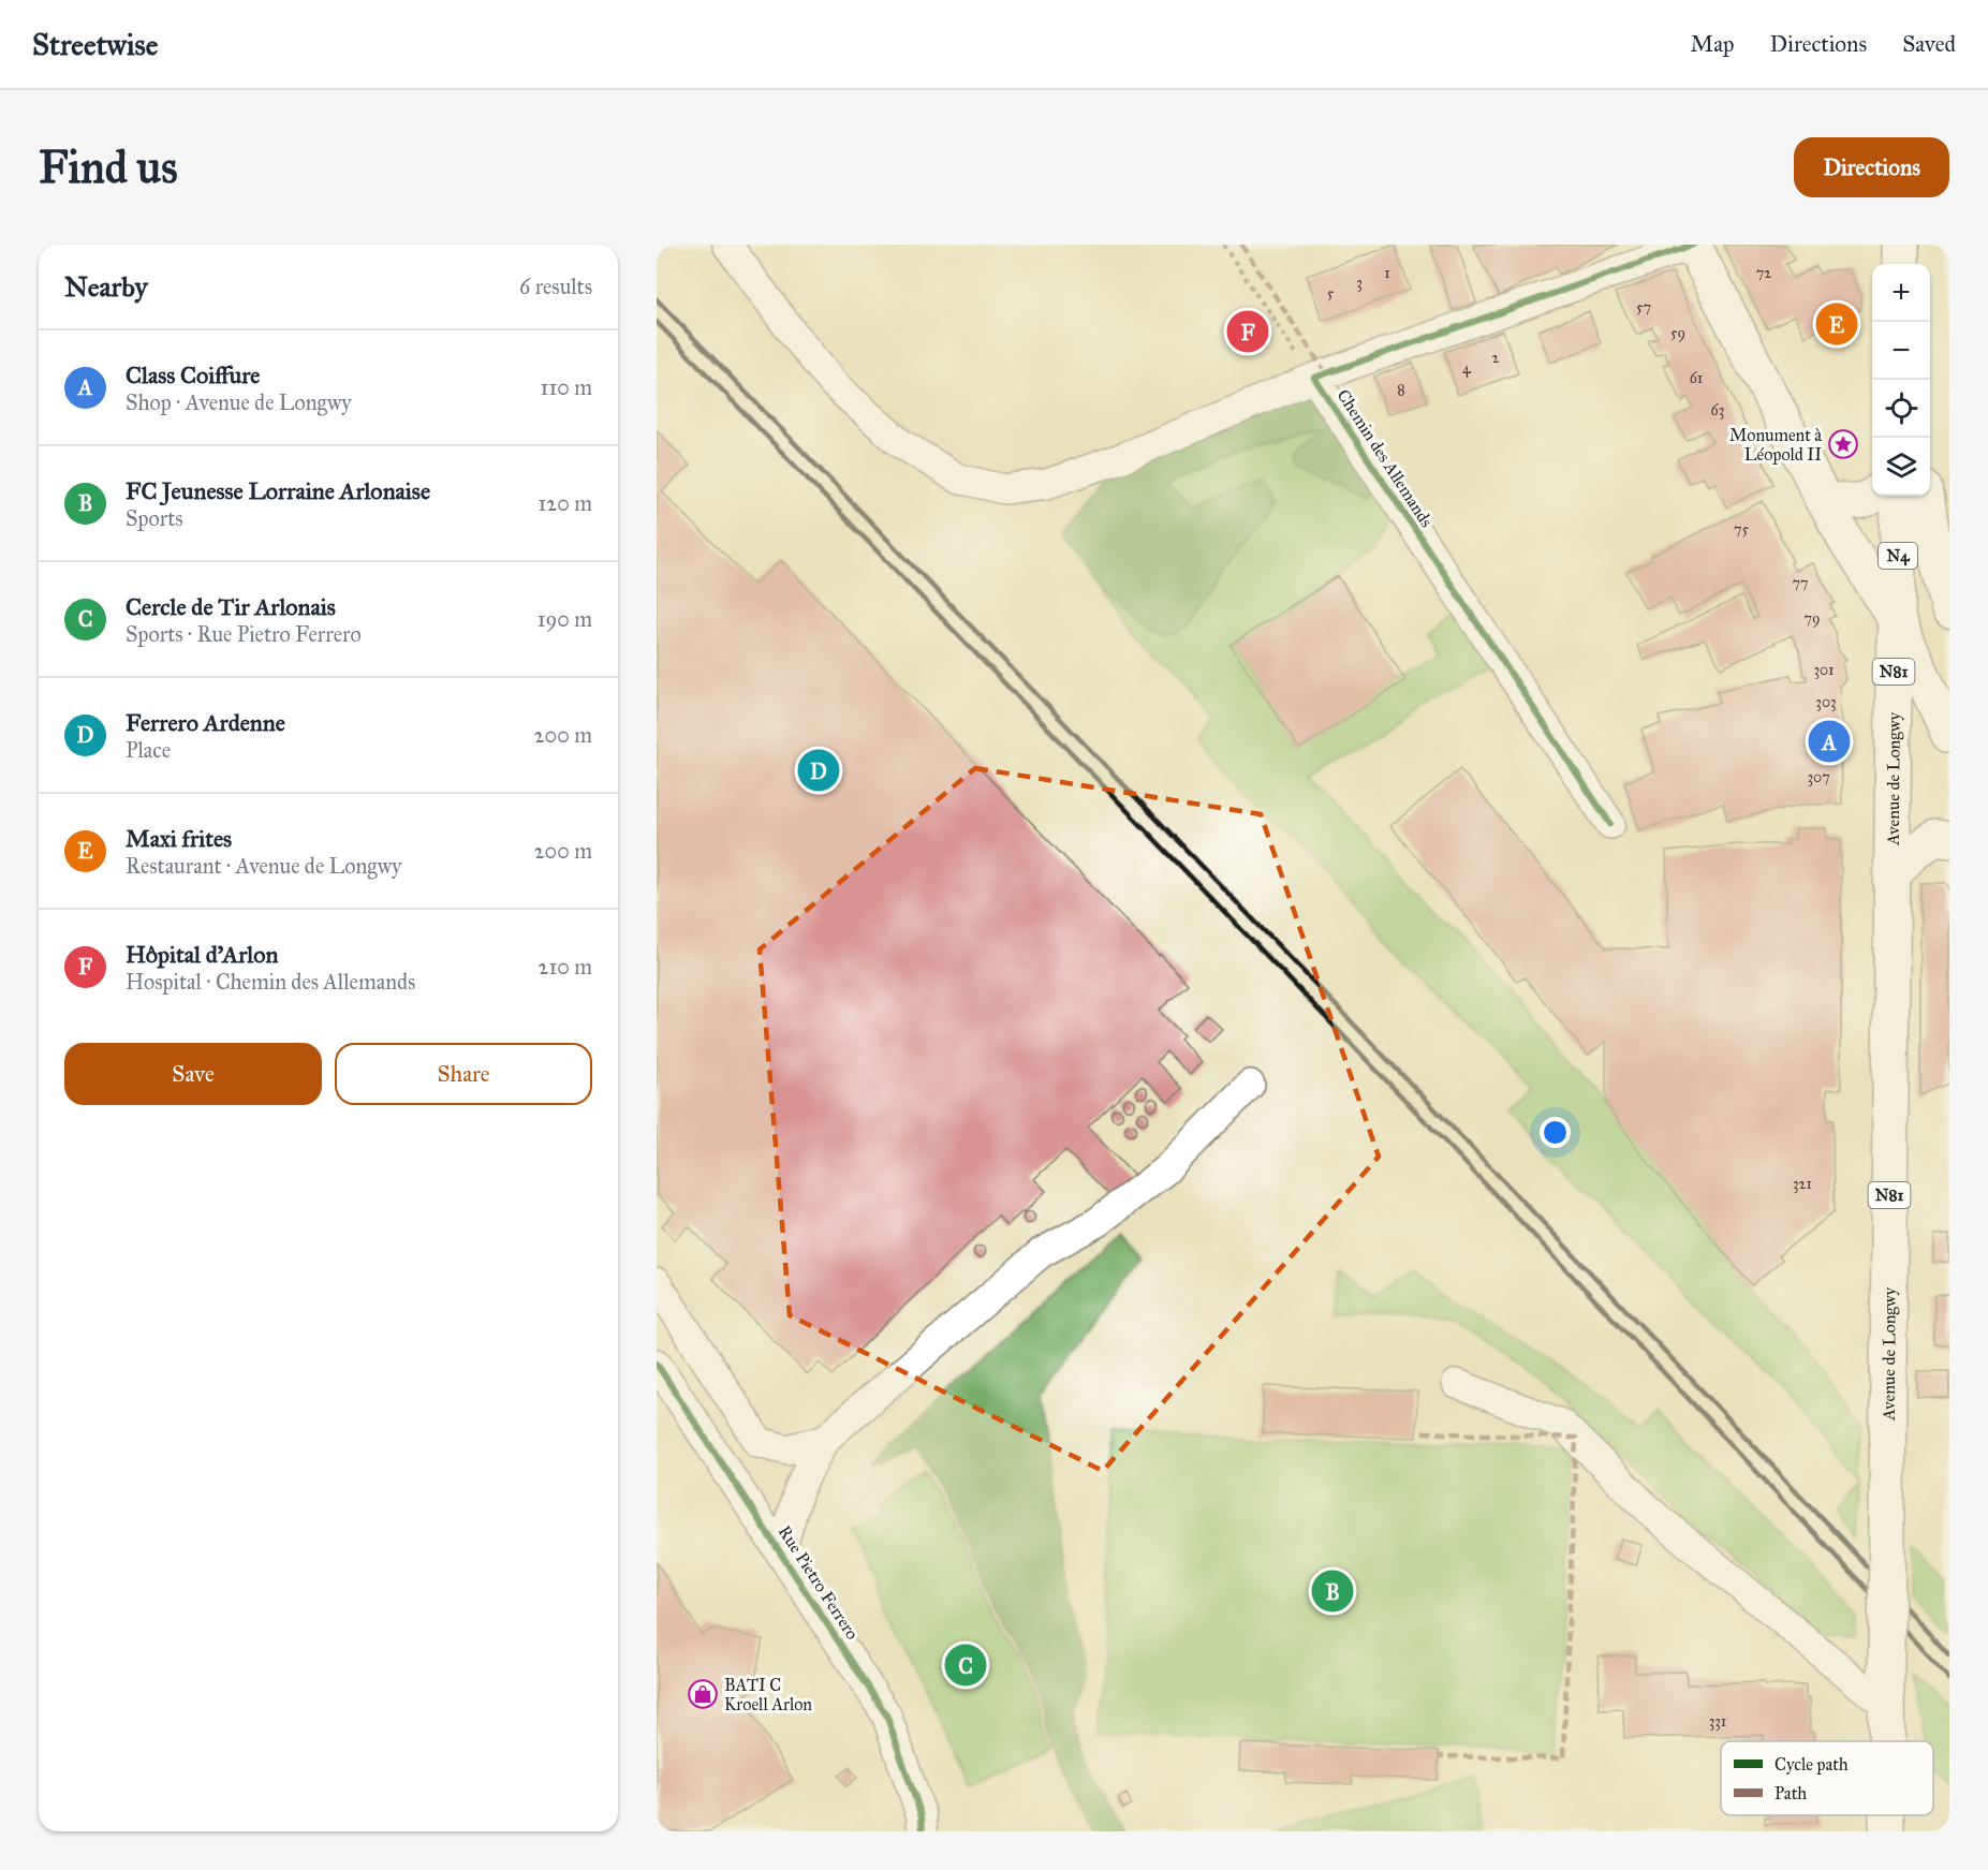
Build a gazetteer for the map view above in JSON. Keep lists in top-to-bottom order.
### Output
{
  "streets": {
    "main road": ["N4", "N81", "Avenue de Longwy"],
    "street": ["Chemin des Allemands", "Rue Pietro Ferrero"]
  },
  "crossings": [
    ["N4", "Avenue de Longwy"]
  ],
  "places": {
    "place": ["Monument à Léopold II"],
    "shop": ["BATI C Kroell Arlon"]
  },
  "house_numbers": [
    "1",
    "72",
    "3",
    "5",
    "57",
    "59",
    "2",
    "4",
    "61",
    "8",
    "63",
    "75",
    "77",
    "79",
    "301",
    "303",
    "307",
    "321",
    "331"
  ],
  "legend": ["Cycle path", "Path"],
  "page": {
    "header": "Streetwise",
    "nav": ["Map", "Directions", "Saved"],
    "buttons": [
      "Directions",
      ["Save", "Share"]
    ],
    "title": "Find us",
    "heading": ["Nearby", "6 results"],
    "map_buttons": ["+", "−"],
    "pins": [
      "E",
      "F",
      "A",
      "D",
      "B",
      "C"
    ],
    "list": [
      {
        "mark": "A",
        "name": "Class Coiffure",
        "note": "Shop · Avenue de Longwy",
        "value": "110 m"
      },
      {
        "mark": "B",
        "name": "FC Jeunesse Lorraine Arlonaise",
        "note": "Sports",
        "value": "120 m"
      },
      {
        "mark": "C",
        "name": "Cercle de Tir Arlonais",
        "note": "Sports · Rue Pietro Ferrero",
        "value": "190 m"
      },
      {
        "mark": "D",
        "name": "Ferrero Ardenne",
        "note": "Place",
        "value": "200 m"
      },
      {
        "mark": "E",
        "name": "Maxi frites",
        "note": "Restaurant · Avenue de Longwy",
        "value": "200 m"
      },
      {
        "mark": "F",
        "name": "Hôpital d'Arlon",
        "note": "Hospital · Chemin des Allemands",
        "value": "210 m"
      }
    ]
  }
}
